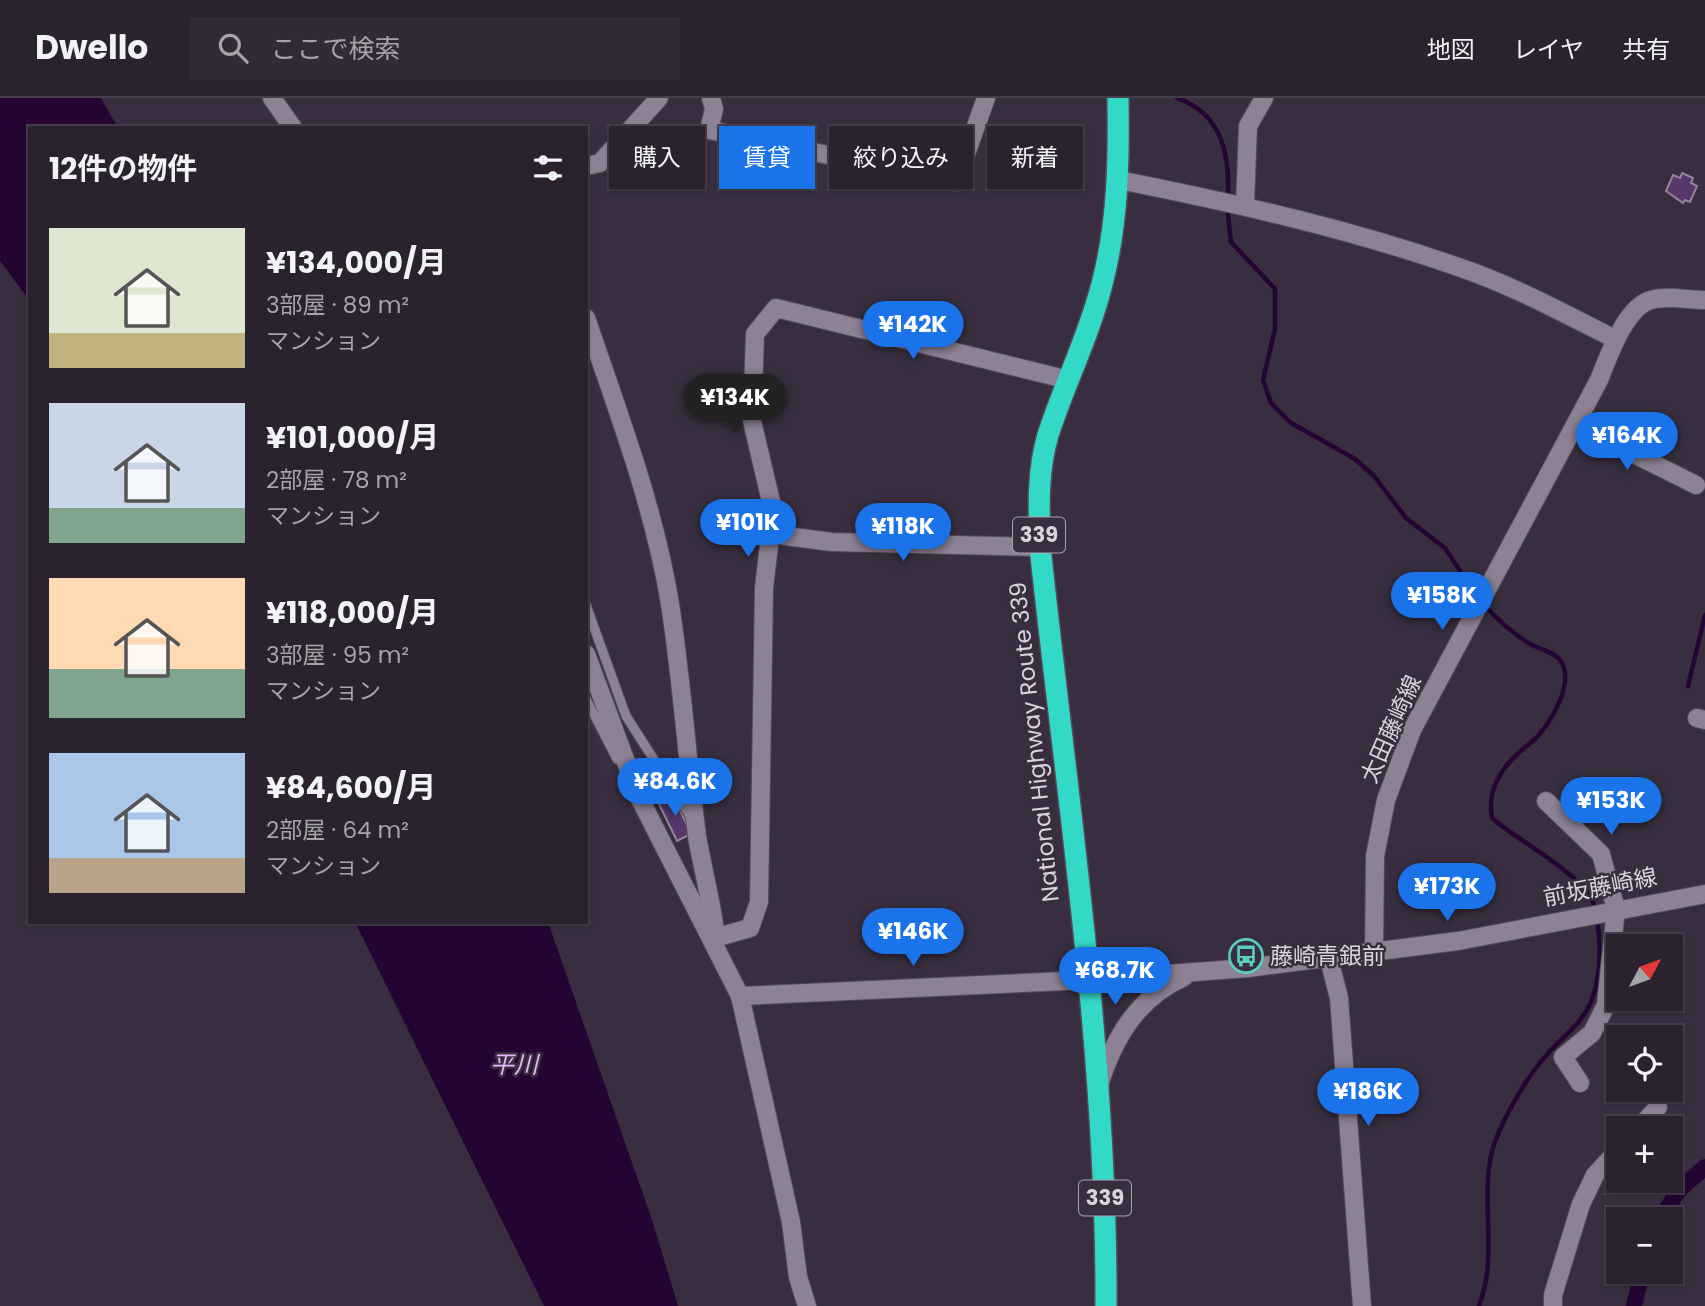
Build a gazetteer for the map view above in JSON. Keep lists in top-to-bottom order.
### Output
{
  "streets": {
    "highway": ["339", "National Highway Route 339"],
    "street": ["太田藤崎線", "前坂藤崎線"]
  },
  "crossings": [
    ["太田藤崎線", "前坂藤崎線"],
    ["National Highway Route 339", "前坂藤崎線"]
  ],
  "water": ["平川"],
  "places": {
    "bus stop": ["藤崎青銀前"]
  },
  "north": "top right",
  "page": {
    "header": "Dwello",
    "search": "ここで検索",
    "nav": ["地図", "レイヤ", "共有"],
    "chip": [
      "購入",
      "賃貸",
      "絞り込み",
      "新着"
    ],
    "heading": "12件の物件",
    "list": [
      {
        "name": "¥134,000/月",
        "note": "3部屋 · 89 m² · マンション"
      },
      {
        "name": "¥101,000/月",
        "note": "2部屋 · 78 m² · マンション"
      },
      {
        "name": "¥118,000/月",
        "note": "3部屋 · 95 m² · マンション"
      },
      {
        "name": "¥84,600/月",
        "note": "2部屋 · 64 m² · マンション"
      }
    ],
    "price": [
      "¥142K",
      "¥134K",
      "¥164K",
      "¥101K",
      "¥118K",
      "¥158K",
      "¥84.6K",
      "¥153K",
      "¥173K",
      "¥146K",
      "¥68.7K",
      "¥186K"
    ],
    "map_buttons": ["+", "−"]
  }
}
